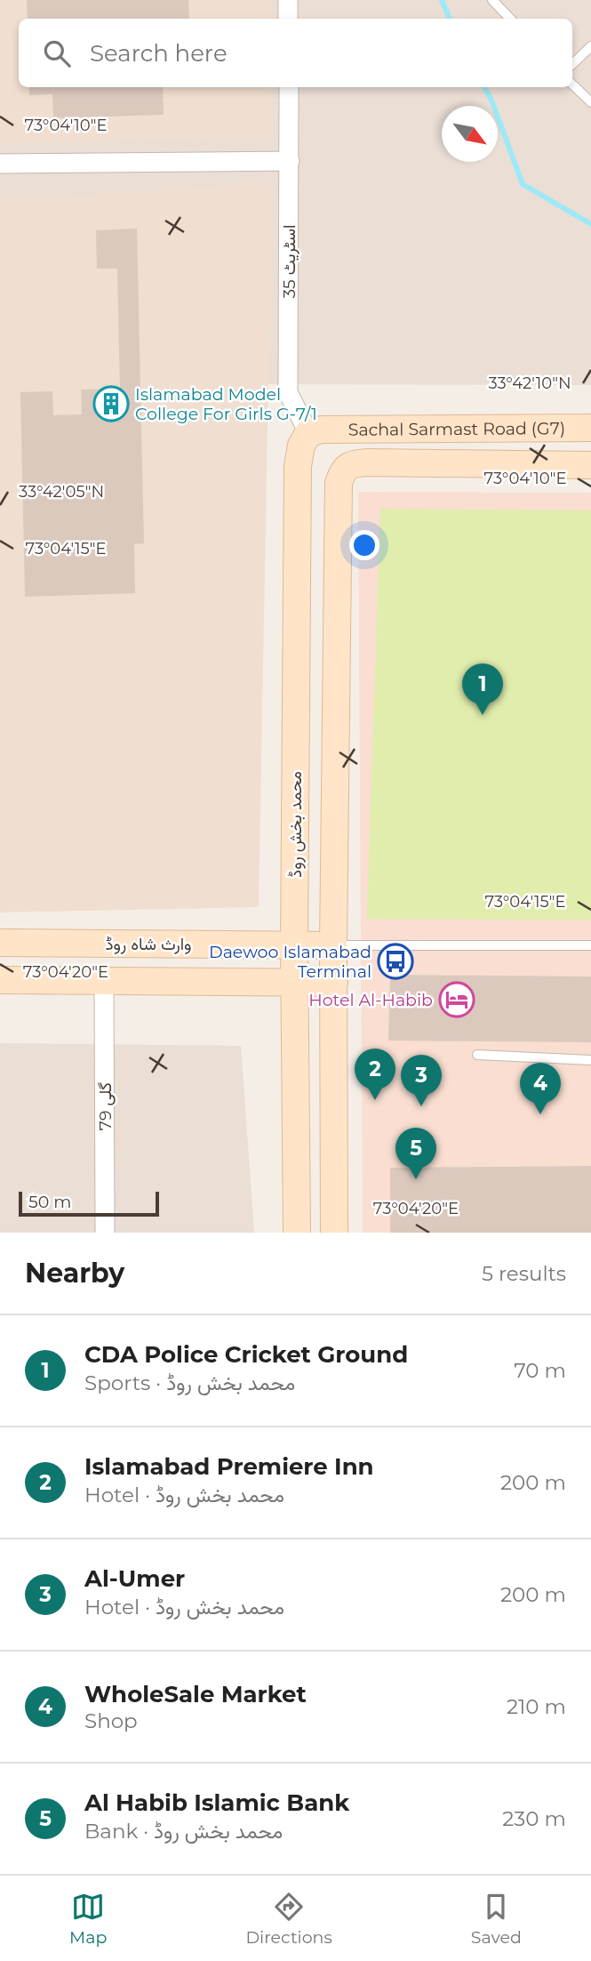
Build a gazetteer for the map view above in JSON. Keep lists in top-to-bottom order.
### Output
{
  "streets": {
    "street": [
      "اسٹریٹ 35",
      "Sachal Sarmast Road (G7)",
      "محمد بخش روڈ",
      "وارث شاہ روڈ",
      "گلی 79"
    ]
  },
  "crossings": [
    ["اسٹریٹ 35", "Sachal Sarmast Road (G7)"],
    ["اسٹریٹ 35", "محمد بخش روڈ"],
    ["Sachal Sarmast Road (G7)", "محمد بخش روڈ"],
    ["Sachal Sarmast Road (G7)", "وارث شاہ روڈ"],
    ["محمد بخش روڈ", "وارث شاہ روڈ"]
  ],
  "places": {
    "building": ["Islamabad Model College For Girls G-7/1"],
    "bus stop": ["Daewoo Islamabad Terminal"],
    "hotel": ["Hotel Al-Habib"]
  },
  "scale_bar": "50 m",
  "north": "bottom right",
  "page": {
    "search": "Search here",
    "pins": [
      "1",
      "2",
      "3",
      "4",
      "5"
    ],
    "scale": "50 m",
    "heading": ["Nearby", "5 results"],
    "list": [
      {
        "mark": "1",
        "name": "CDA Police Cricket Ground",
        "note": "Sports · محمد بخش روڈ",
        "value": "70 m"
      },
      {
        "mark": "2",
        "name": "Islamabad Premiere Inn",
        "note": "Hotel · محمد بخش روڈ",
        "value": "200 m"
      },
      {
        "mark": "3",
        "name": "Al-Umer",
        "note": "Hotel · محمد بخش روڈ",
        "value": "200 m"
      },
      {
        "mark": "4",
        "name": "WholeSale Market",
        "note": "Shop",
        "value": "210 m"
      },
      {
        "mark": "5",
        "name": "Al Habib Islamic Bank",
        "note": "Bank · محمد بخش روڈ",
        "value": "230 m"
      }
    ],
    "nav": ["Map", "Directions", "Saved"]
  },
  "coordinates": [
    "73°04'10\"E",
    "33°42'10\"N",
    "33°42'05\"N",
    "73°04'15\"E",
    "73°04'20\"E"
  ]
}
